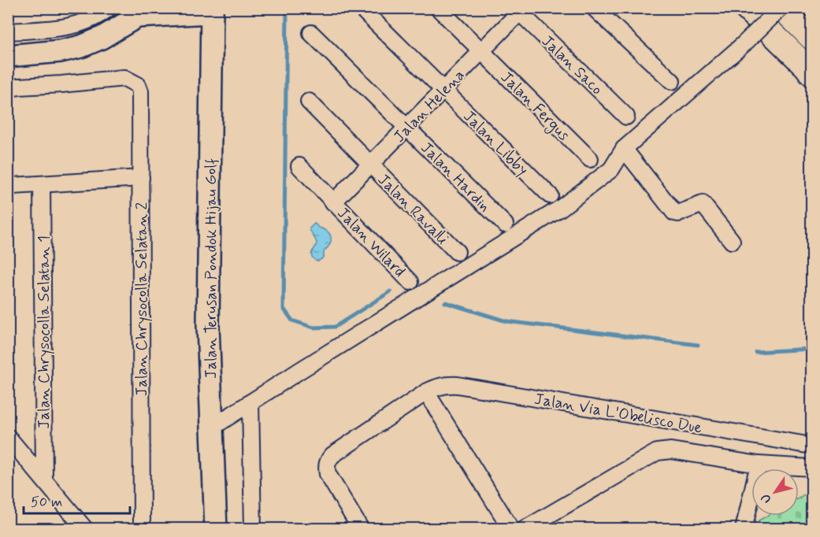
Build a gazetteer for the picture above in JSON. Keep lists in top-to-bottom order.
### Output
{
  "streets": {
    "main road": ["Jalan Terusan Pondok Hijau Golf"],
    "street": [
      "Jalan Saco",
      "Jalan Helena",
      "Jalan Fergus",
      "Jalan Libby",
      "Jalan Hardin",
      "Jalan Ravalli",
      "Jalan Wilard",
      "Jalan Chrysocolla Selatan 2",
      "Jalan Chrysocolla Selatan 1",
      "Jalan Via L'Obelisco Due"
    ]
  },
  "crossings": [
    ["Jalan Saco", "Jalan Helena"],
    ["Jalan Helena", "Jalan Fergus"],
    ["Jalan Helena", "Jalan Libby"],
    ["Jalan Helena", "Jalan Hardin"],
    ["Jalan Helena", "Jalan Ravalli"],
    ["Jalan Helena", "Jalan Wilard"]
  ],
  "scale_bar": "50 m",
  "north": "bottom left"
}
